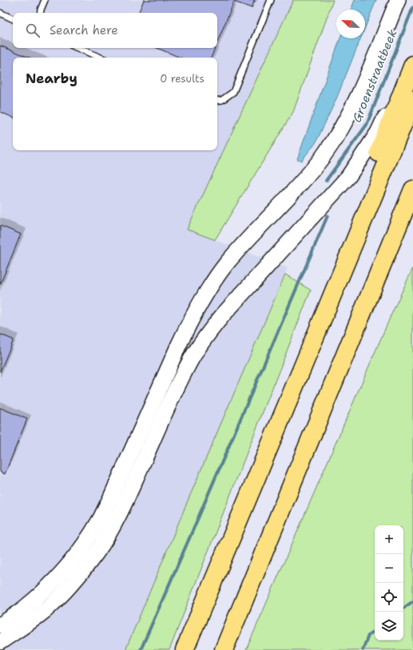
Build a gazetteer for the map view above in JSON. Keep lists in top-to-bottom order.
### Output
{
  "water": ["Groenstraatbeek"],
  "north": "top left",
  "page": {
    "search": "Search here",
    "heading": ["Nearby", "0 results"],
    "map_buttons": ["+", "−"]
  }
}
